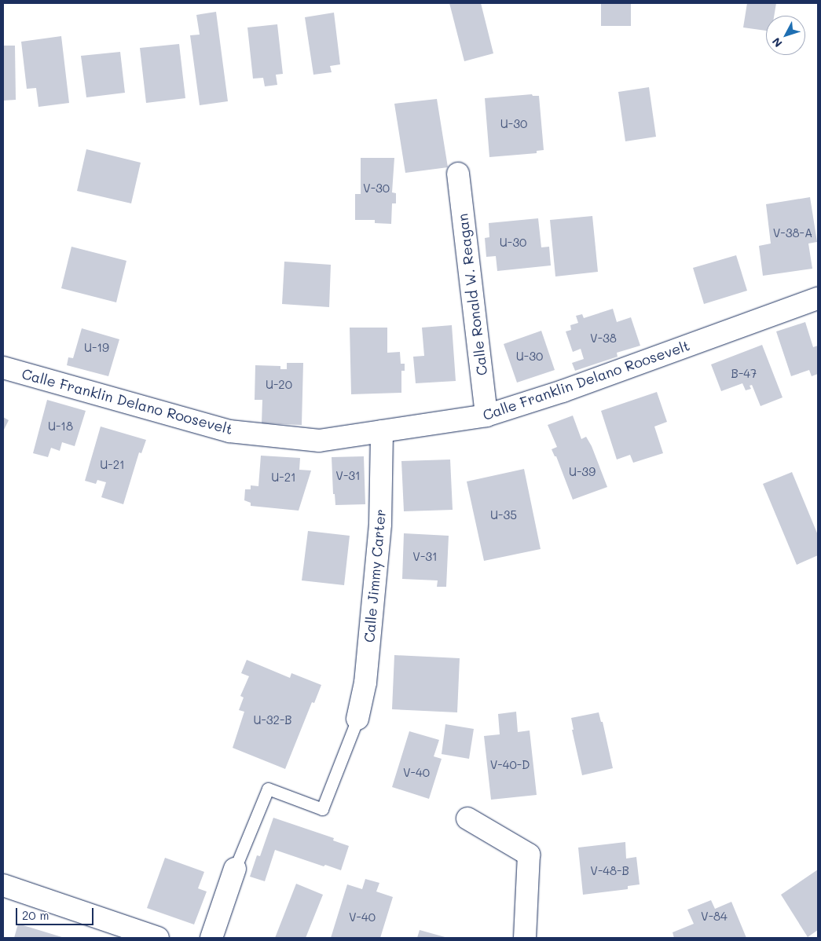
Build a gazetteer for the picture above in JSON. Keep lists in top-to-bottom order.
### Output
{
  "streets": {
    "street": ["Calle Ronald W. Reagan", "Calle Franklin Delano Roosevelt", "Calle Jimmy Carter"]
  },
  "crossings": [
    ["Calle Ronald W. Reagan", "Calle Franklin Delano Roosevelt"],
    ["Calle Franklin Delano Roosevelt", "Calle Jimmy Carter"]
  ],
  "house_numbers": [
    "U-30",
    "V-30",
    "V-38-A",
    "U-30",
    "V-38",
    "U-19",
    "U-30",
    "B-47",
    "U-20",
    "U-18",
    "U-21",
    "U-39",
    "V-31",
    "U-21",
    "U-35",
    "V-31",
    "U-32-B",
    "V-40-D",
    "V-40",
    "V-48-B",
    "V-84",
    "V-40"
  ],
  "scale_bar": "20 m",
  "north": "bottom left"
}
